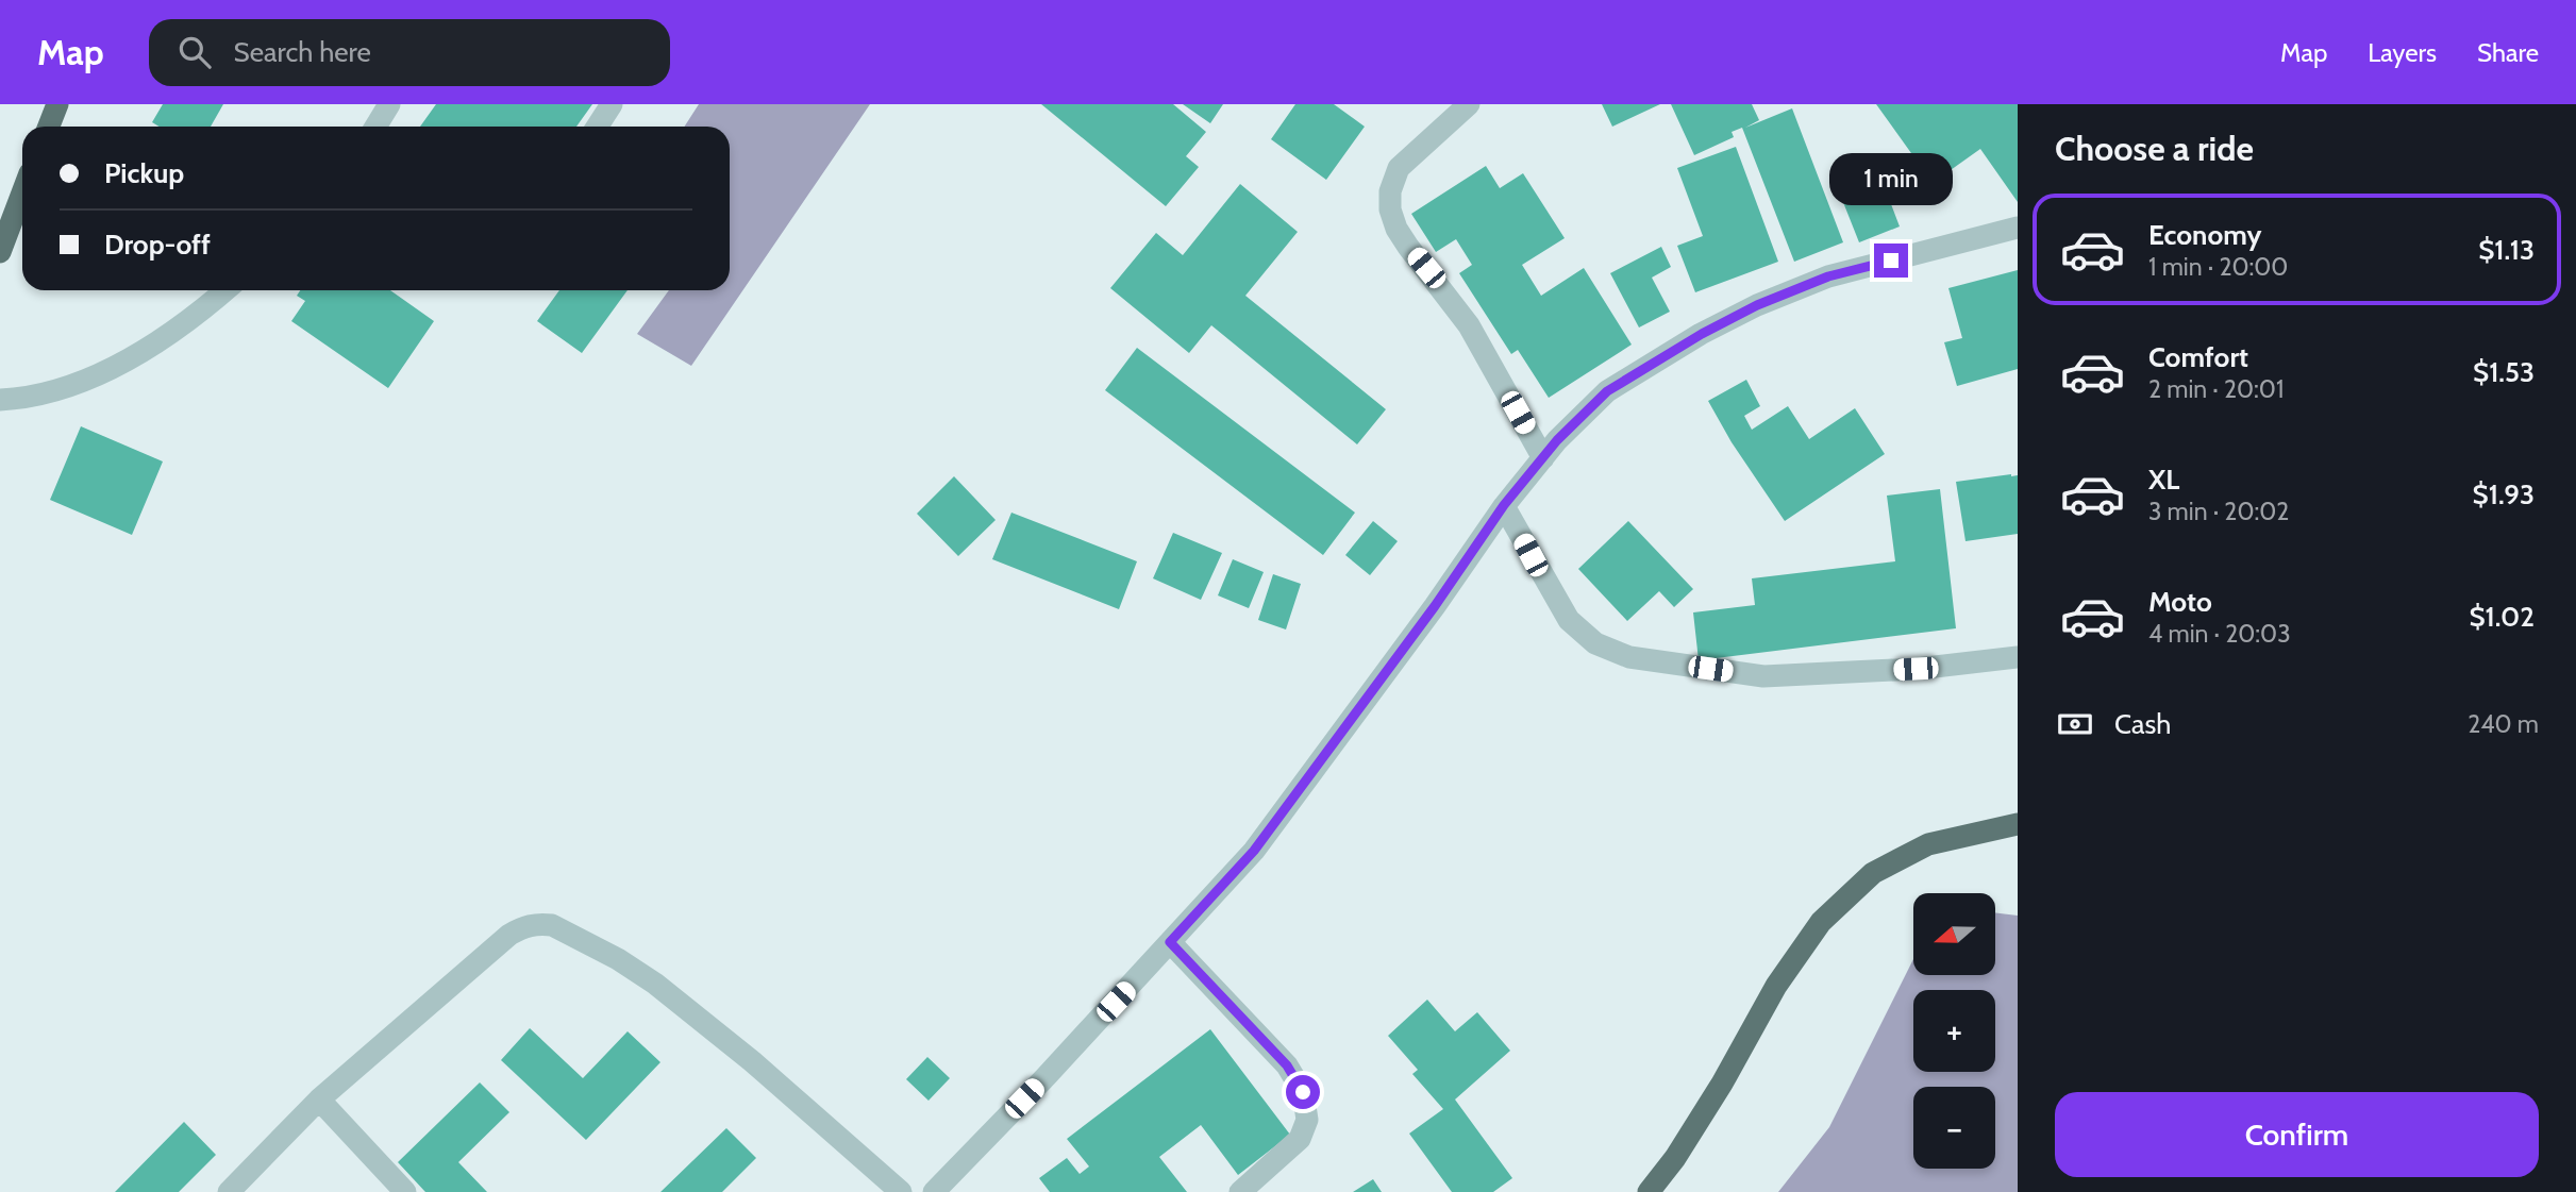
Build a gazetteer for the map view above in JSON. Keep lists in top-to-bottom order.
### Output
{
  "north": "left",
  "page": {
    "header": "Map",
    "search": "Search here",
    "nav": ["Map", "Layers", "Share"],
    "heading": "Choose a ride",
    "banner": ["Pickup", "Drop-off"],
    "bubble": "1 min",
    "list": [
      {
        "name": "Economy",
        "note": "1 min · 20:00",
        "value": "$1.13"
      },
      {
        "name": "Comfort",
        "note": "2 min · 20:01",
        "value": "$1.53"
      },
      {
        "name": "XL",
        "note": "3 min · 20:02",
        "value": "$1.93"
      },
      {
        "name": "Moto",
        "note": "4 min · 20:03",
        "value": "$1.02"
      }
    ],
    "pay": ["Cash", "240 m"],
    "map_buttons": ["+", "−"],
    "buttons": "Confirm"
  }
}
